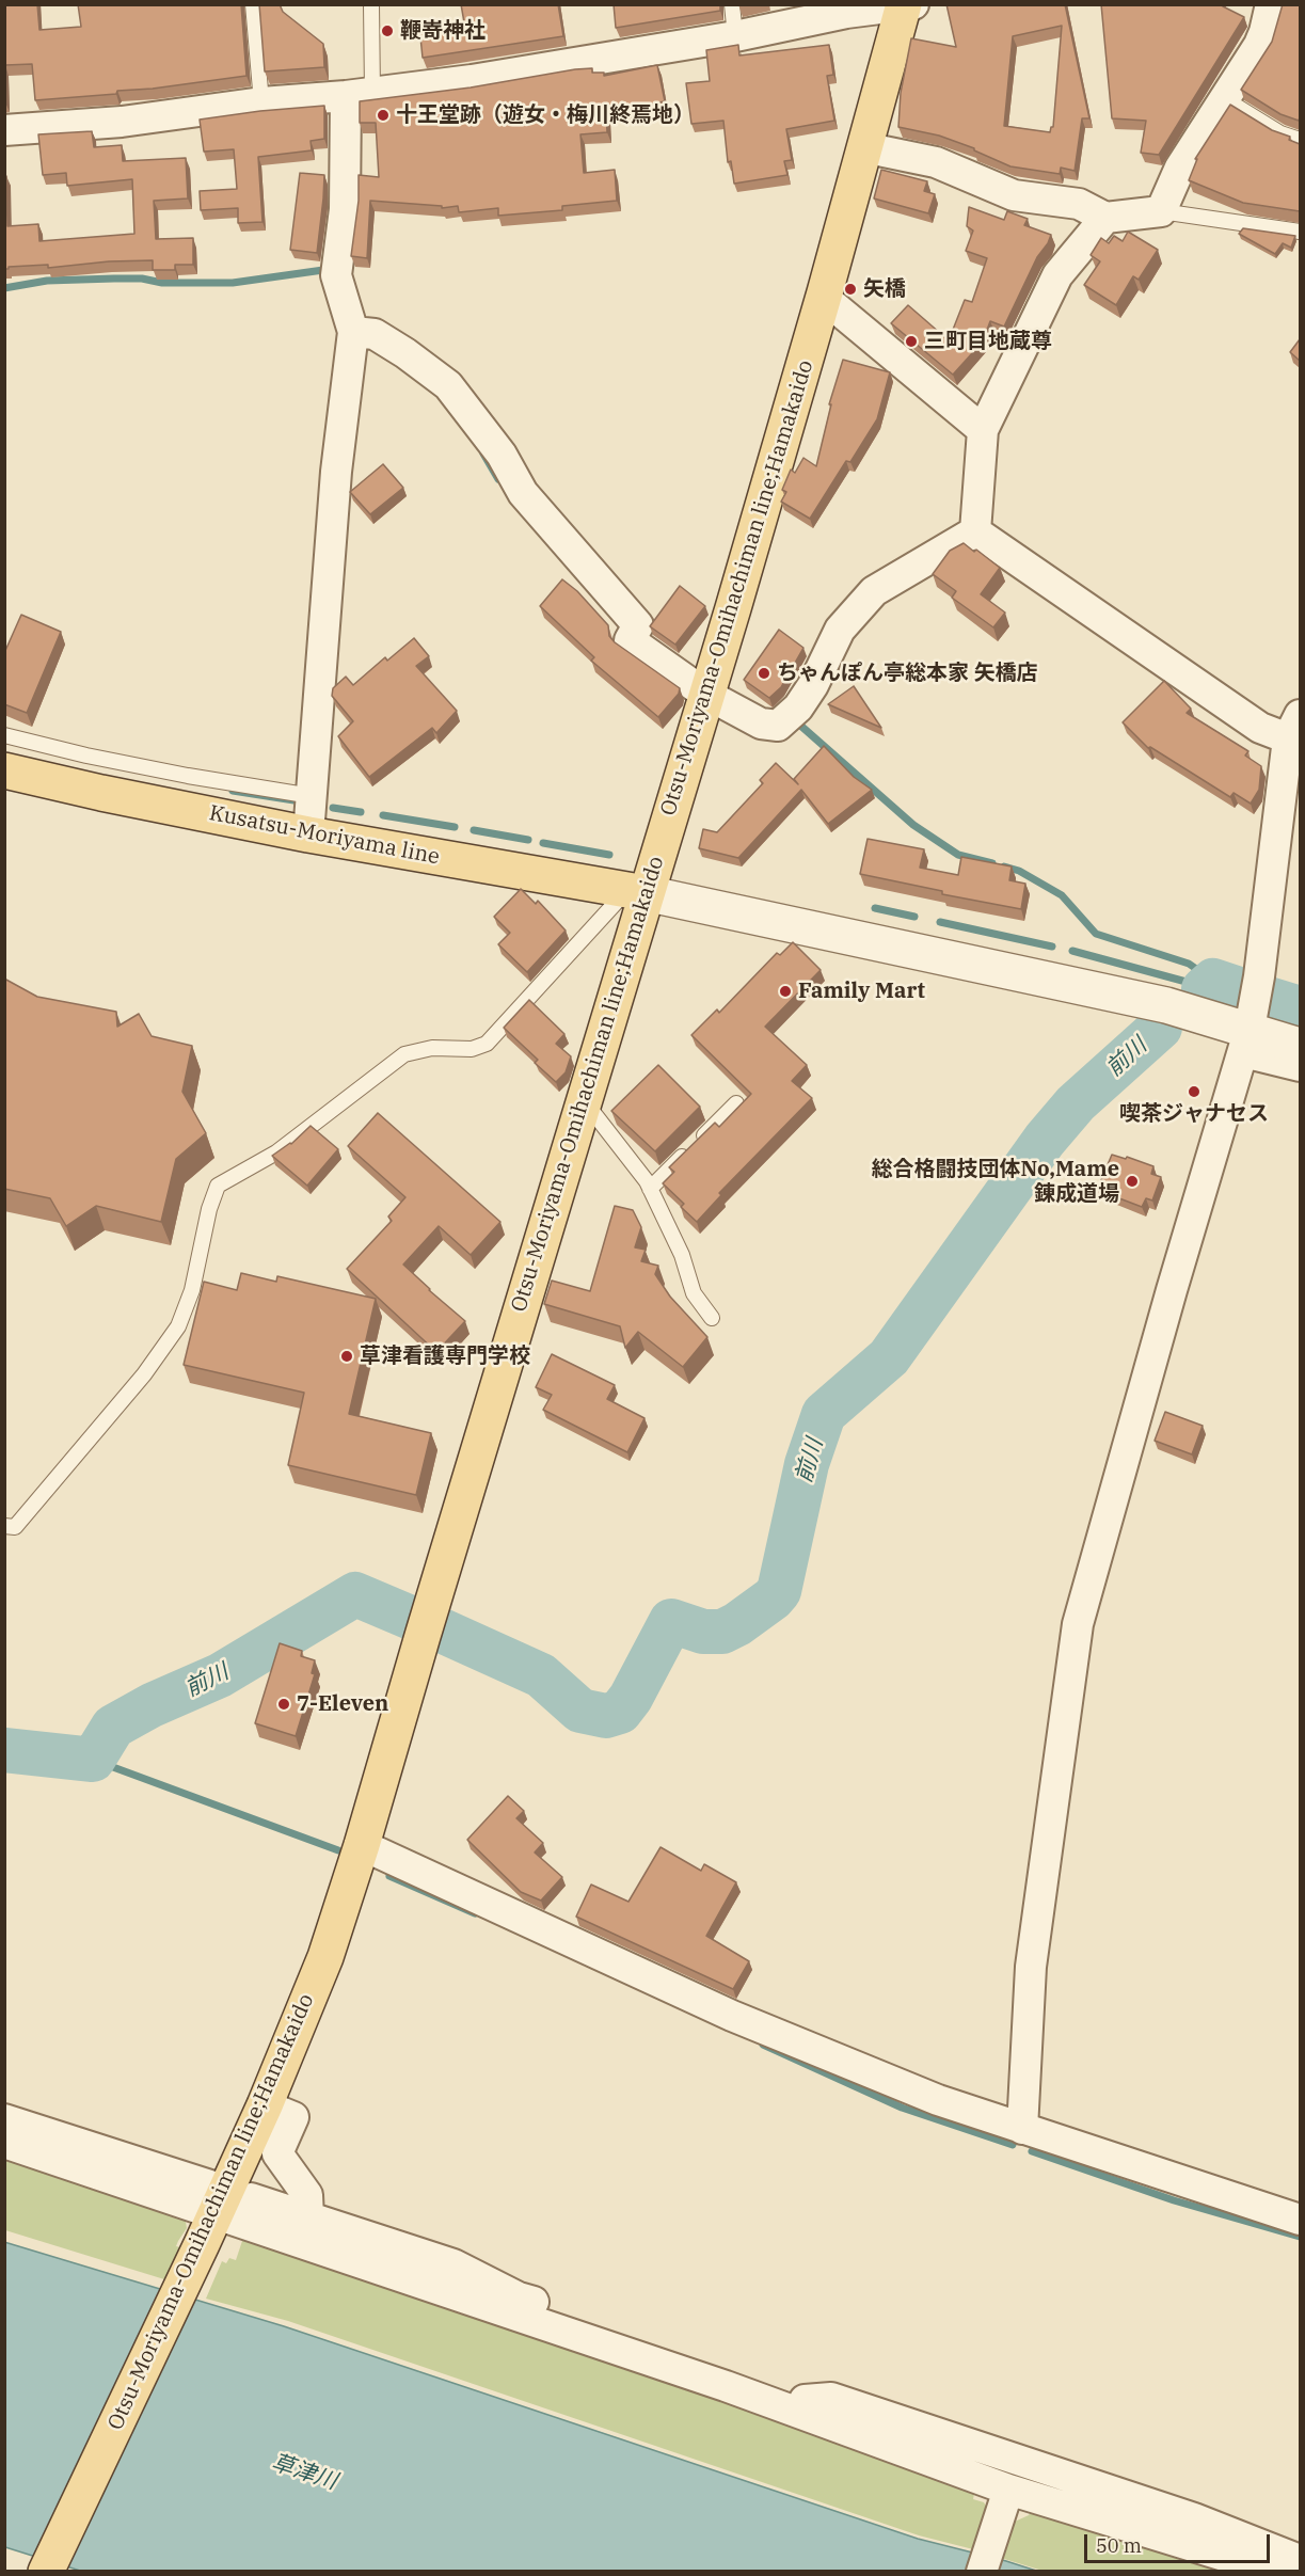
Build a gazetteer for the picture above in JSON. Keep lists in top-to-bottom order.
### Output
{
  "streets": {
    "main road": ["Otsu-Moriyama-Omihachiman line;Hamakaido", "Kusatsu-Moriyama line"]
  },
  "crossings": [
    ["Otsu-Moriyama-Omihachiman line;Hamakaido", "Kusatsu-Moriyama line"]
  ],
  "water": ["前川", "草津川"],
  "places": [
    "鞭嵜神社",
    "十王堂跡（遊女・梅川終焉地）",
    "矢橋",
    "三町目地蔵尊",
    "ちゃんぽん亭総本家 矢橋店",
    "Family Mart",
    "喫茶ジャナセス",
    "総合格闘技団体No,Mame 錬成道場",
    "草津看護専門学校",
    "7-Eleven"
  ],
  "scale_bar": "50 m"
}
